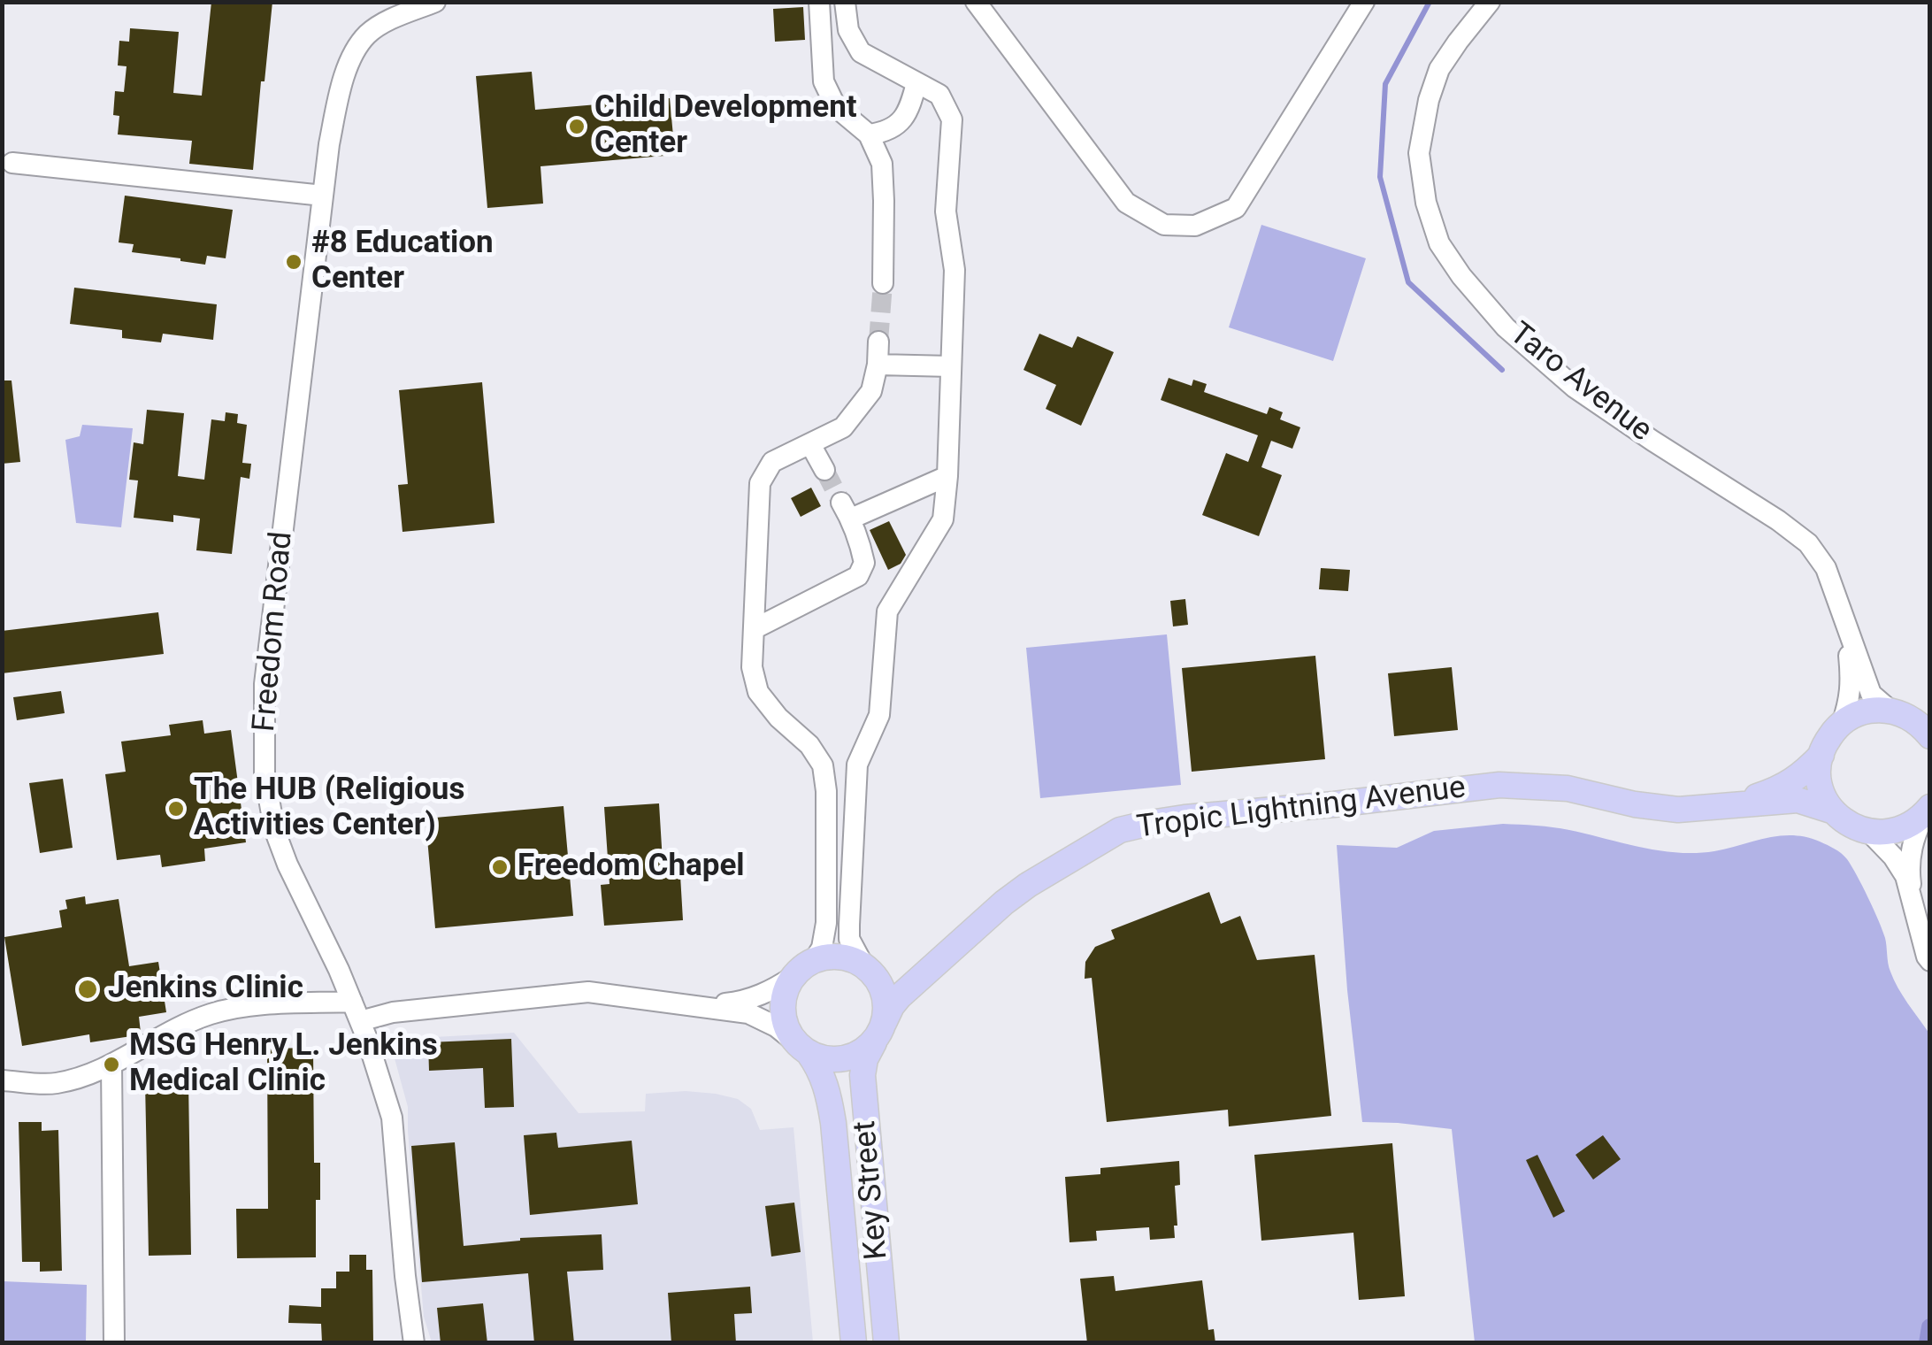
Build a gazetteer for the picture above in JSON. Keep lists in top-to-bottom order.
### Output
{
  "streets": {
    "main road": ["Tropic Lightning Avenue", "Key Street"],
    "street": ["Taro Avenue", "Freedom Road"]
  },
  "crossings": [
    ["Tropic Lightning Avenue", "Key Street"]
  ],
  "places": [
    "Child Development Center",
    "#8 Education Center",
    "The HUB (Religious Activities Center)",
    "Freedom Chapel",
    "Jenkins Clinic",
    "MSG Henry L. Jenkins Medical Clinic"
  ]
}
